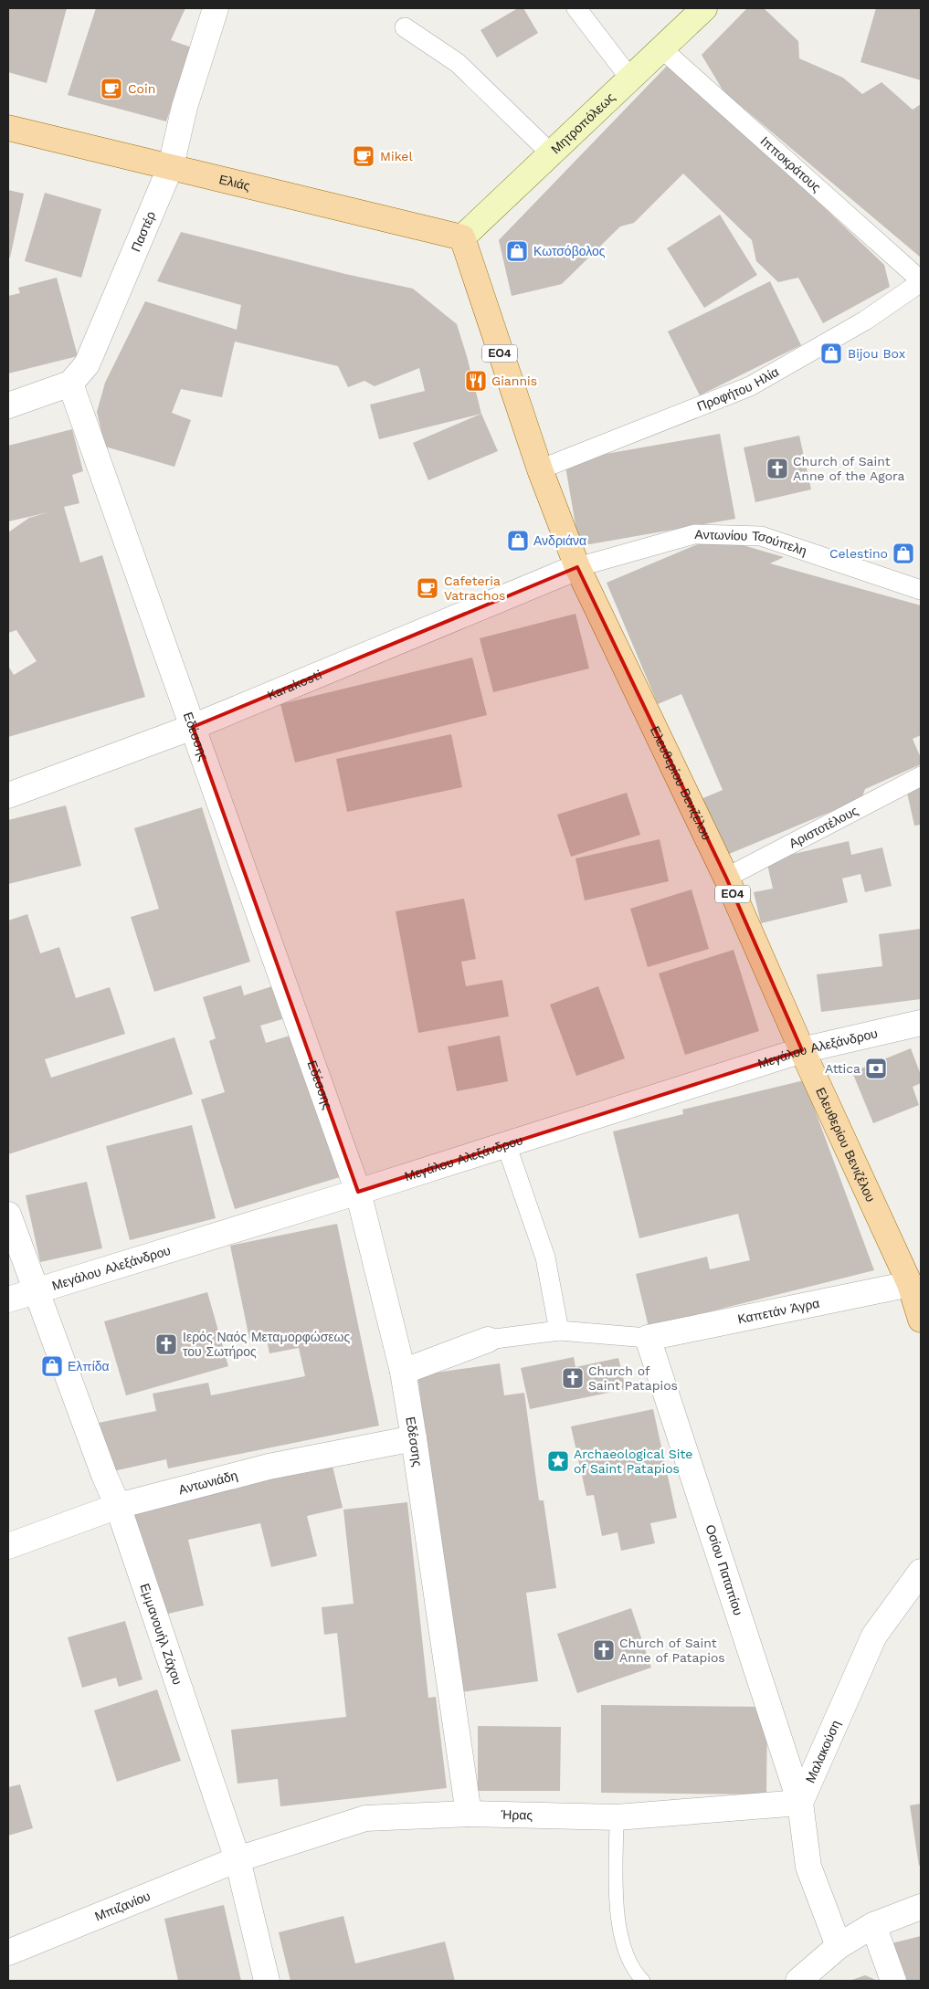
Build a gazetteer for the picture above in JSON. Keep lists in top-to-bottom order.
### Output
{
  "streets": {
    "main road": [
      "Μητροπόλεως",
      "Ελιάς",
      "ΕΟ4",
      "Ελευθερίου Βενιζέλου"
    ],
    "street": [
      "Ιπποκράτους",
      "Παστέρ",
      "Προφήτου Ηλία",
      "Αντωνίου Τσούπελη",
      "Karakosti",
      "Εδέσσης",
      "Αριστοτέλους",
      "Μεγάλου Αλεξάνδρου",
      "Καπετάν Άγρα",
      "Αντωνιάδη",
      "Οσίου Παταπίου",
      "Εμμανουήλ Ζάχου",
      "Μαλακούση",
      "Ήρας",
      "Μπιζανίου"
    ]
  },
  "crossings": [
    ["Μητροπόλεως", "Ιπποκράτους"],
    ["Μητροπόλεως", "Ελιάς"],
    ["Μητροπόλεως", "Ελευθερίου Βενιζέλου"],
    ["Ιπποκράτους", "Προφήτου Ηλία"],
    ["Ελιάς", "Παστέρ"],
    ["Ελιάς", "Ελευθερίου Βενιζέλου"],
    ["Παστέρ", "Εδέσσης"],
    ["Προφήτου Ηλία", "Ελευθερίου Βενιζέλου"],
    ["Αντωνίου Τσούπελη", "Karakosti"],
    ["Αντωνίου Τσούπελη", "Ελευθερίου Βενιζέλου"],
    ["Karakosti", "Εδέσσης"],
    ["Karakosti", "Ελευθερίου Βενιζέλου"],
    ["Εδέσσης", "Μεγάλου Αλεξάνδρου"],
    ["Εδέσσης", "Αντωνιάδη"],
    ["Εδέσσης", "Ήρας"],
    ["Ελευθερίου Βενιζέλου", "Αριστοτέλους"],
    ["Ελευθερίου Βενιζέλου", "Μεγάλου Αλεξάνδρου"],
    ["Ελευθερίου Βενιζέλου", "Καπετάν Άγρα"],
    ["Μεγάλου Αλεξάνδρου", "Εμμανουήλ Ζάχου"],
    ["Καπετάν Άγρα", "Οσίου Παταπίου"],
    ["Αντωνιάδη", "Εμμανουήλ Ζάχου"],
    ["Οσίου Παταπίου", "Μαλακούση"],
    ["Οσίου Παταπίου", "Ήρας"],
    ["Εμμανουήλ Ζάχου", "Ήρας"],
    ["Εμμανουήλ Ζάχου", "Μπιζανίου"],
    ["Μαλακούση", "Ήρας"],
    ["Ήρας", "Μπιζανίου"]
  ],
  "places": {
    "cafe": ["Coin", "Mikel", "Cafeteria Vatrachos"],
    "shop": [
      "Κωτσόβολος",
      "Bijou Box",
      "Ανδριάνα",
      "Celestino",
      "Ελπίδα"
    ],
    "restaurant": ["Giannis"],
    "church": [
      "Church of Saint Anne of the Agora",
      "Ιερός Ναός Μεταμορφώσεως του Σωτήρος",
      "Church of Saint Patapios",
      "Church of Saint Anne of Patapios"
    ],
    "bank": ["Attica"],
    "place": ["Archaeological Site of Saint Patapios"]
  }
}
